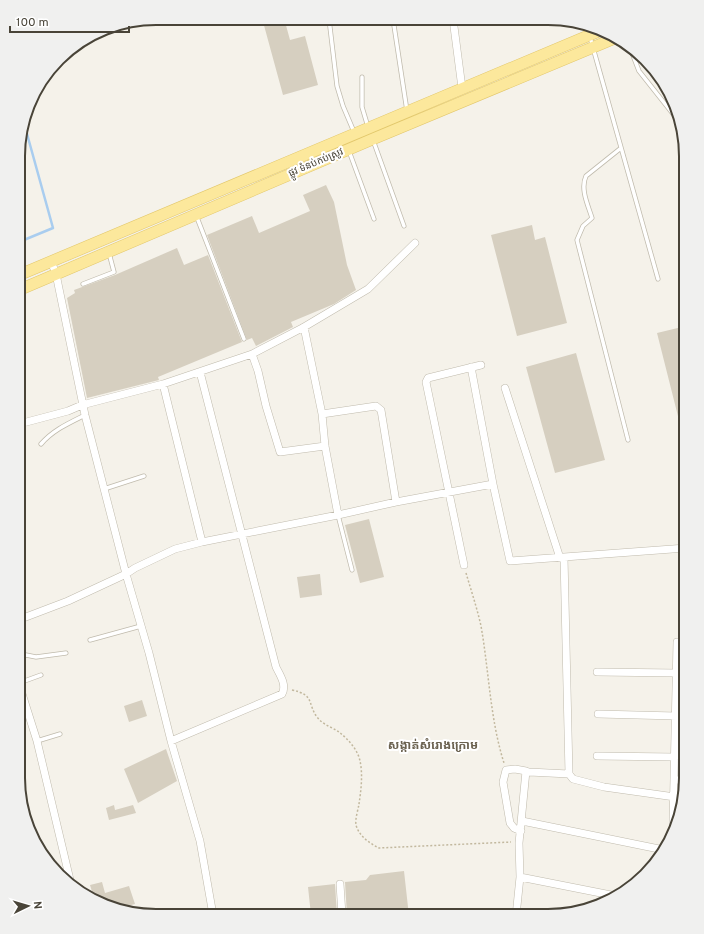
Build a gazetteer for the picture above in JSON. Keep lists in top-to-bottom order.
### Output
{
  "streets": {
    "main road": ["ផ្លូវ ទំនប់កប់ស្រូវ"]
  },
  "districts": ["សង្កាត់សំរោងក្រោម"],
  "scale_bar": "100 m",
  "north": "right"
}
